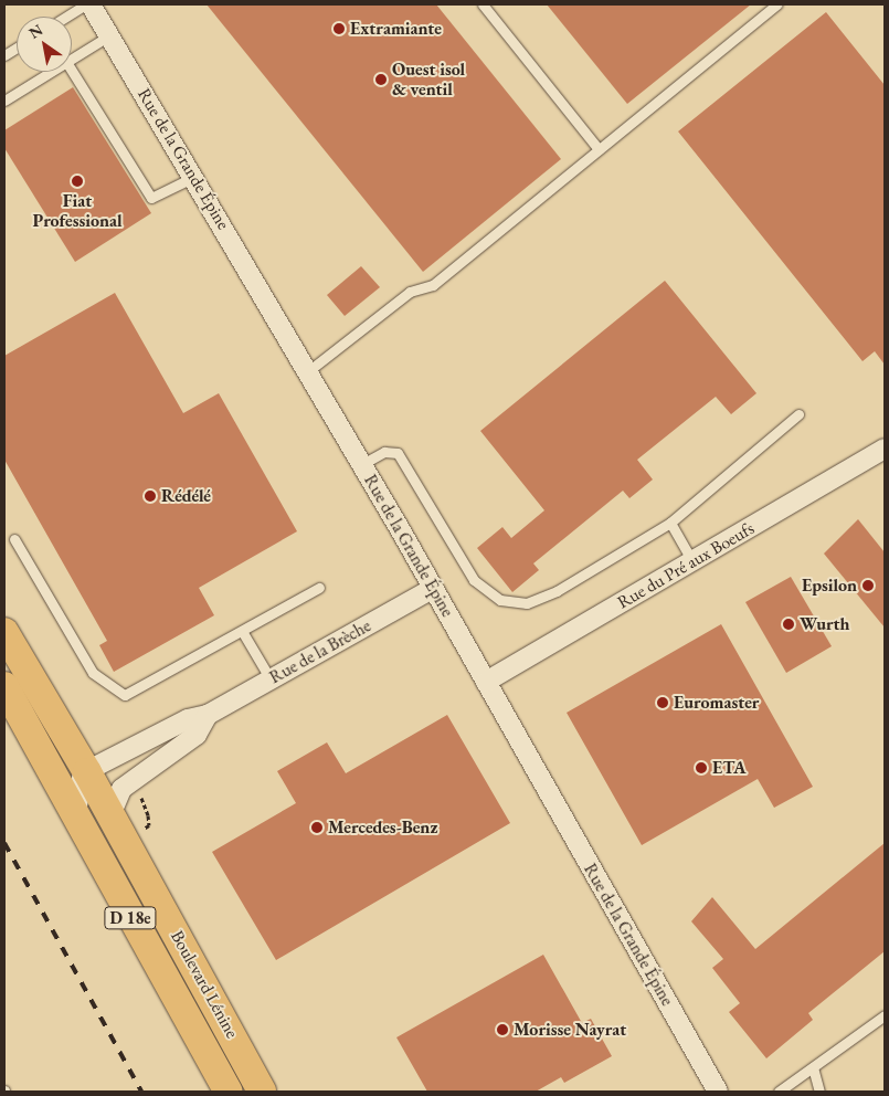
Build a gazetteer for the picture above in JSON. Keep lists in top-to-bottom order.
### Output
{
  "streets": {
    "main road": ["D 18e", "Boulevard Lénine"],
    "street": ["Rue de la Grande Épine", "Rue du Pré aux Boeufs", "Rue de la Brèche"]
  },
  "crossings": [
    ["Rue de la Grande Épine", "Rue du Pré aux Boeufs"],
    ["Rue de la Grande Épine", "Rue de la Brèche"],
    ["Rue de la Brèche", "Boulevard Lénine"]
  ],
  "places": [
    "Extramiante",
    "Ouest isol & ventil",
    "Fiat Professional",
    "Rédélé",
    "Epsilon",
    "Wurth",
    "Euromaster",
    "ETA",
    "Mercedes-Benz",
    "Morisse Nayrat"
  ],
  "north": "top left"
}
